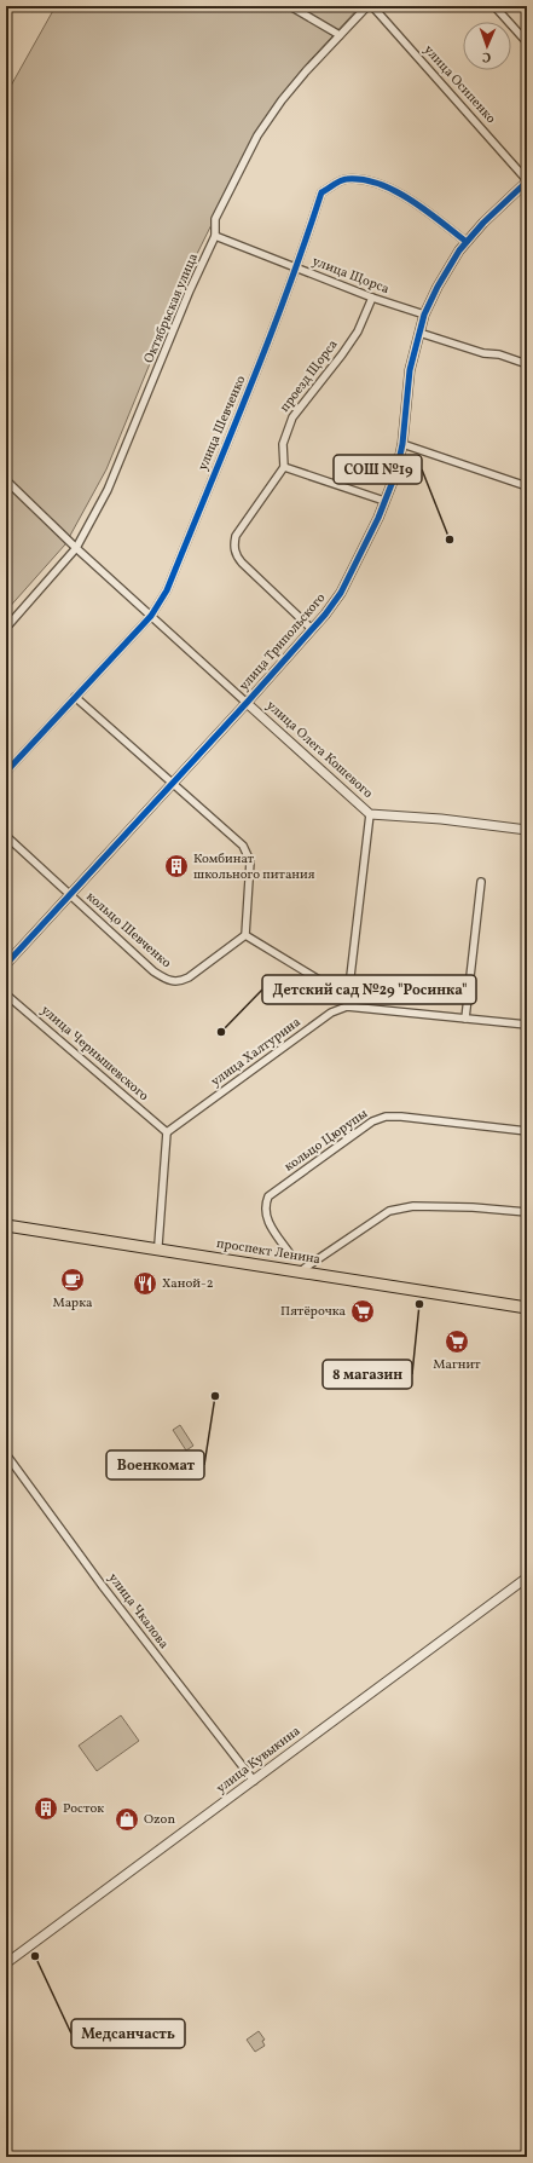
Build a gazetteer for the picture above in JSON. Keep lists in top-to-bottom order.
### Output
{
  "streets": {
    "main road": ["проспект Ленина"],
    "street": [
      "улица Осипенко",
      "улица Щорса",
      "Октябрьская улица",
      "проезд Щорса",
      "улица Шевченко",
      "улица Трипольского",
      "улица Олега Кошевого",
      "кольцо Шевченко",
      "улица Халтурина",
      "улица Чернышевского",
      "кольцо Цюрупы",
      "улица Чкалова",
      "улица Кувыкина"
    ]
  },
  "crossings": [
    ["улица Осипенко", "улица Трипольского"],
    ["улица Щорса", "Октябрьская улица"],
    ["улица Щорса", "проезд Щорса"],
    ["улица Щорса", "улица Шевченко"],
    ["улица Щорса", "улица Трипольского"],
    ["Октябрьская улица", "улица Олега Кошевого"],
    ["улица Шевченко", "улица Трипольского"],
    ["улица Шевченко", "улица Олега Кошевого"],
    ["улица Трипольского", "улица Олега Кошевого"],
    ["улица Трипольского", "кольцо Шевченко"],
    ["улица Халтурина", "улица Чернышевского"],
    ["улица Чкалова", "улица Кувыкина"]
  ],
  "places": {
    "other": [
      "СОШ №19",
      "Детский сад №29 \"Росинка\"",
      "8 магазин",
      "Военкомат",
      "Медсанчасть"
    ],
    "building": ["Комбинат школьного питания", "Росток"],
    "cafe": ["Марка"],
    "restaurant": ["Ханой-2"],
    "supermarket": ["Пятёрочка", "Магнит"],
    "shop": ["Ozon"]
  },
  "north": "bottom"
}
